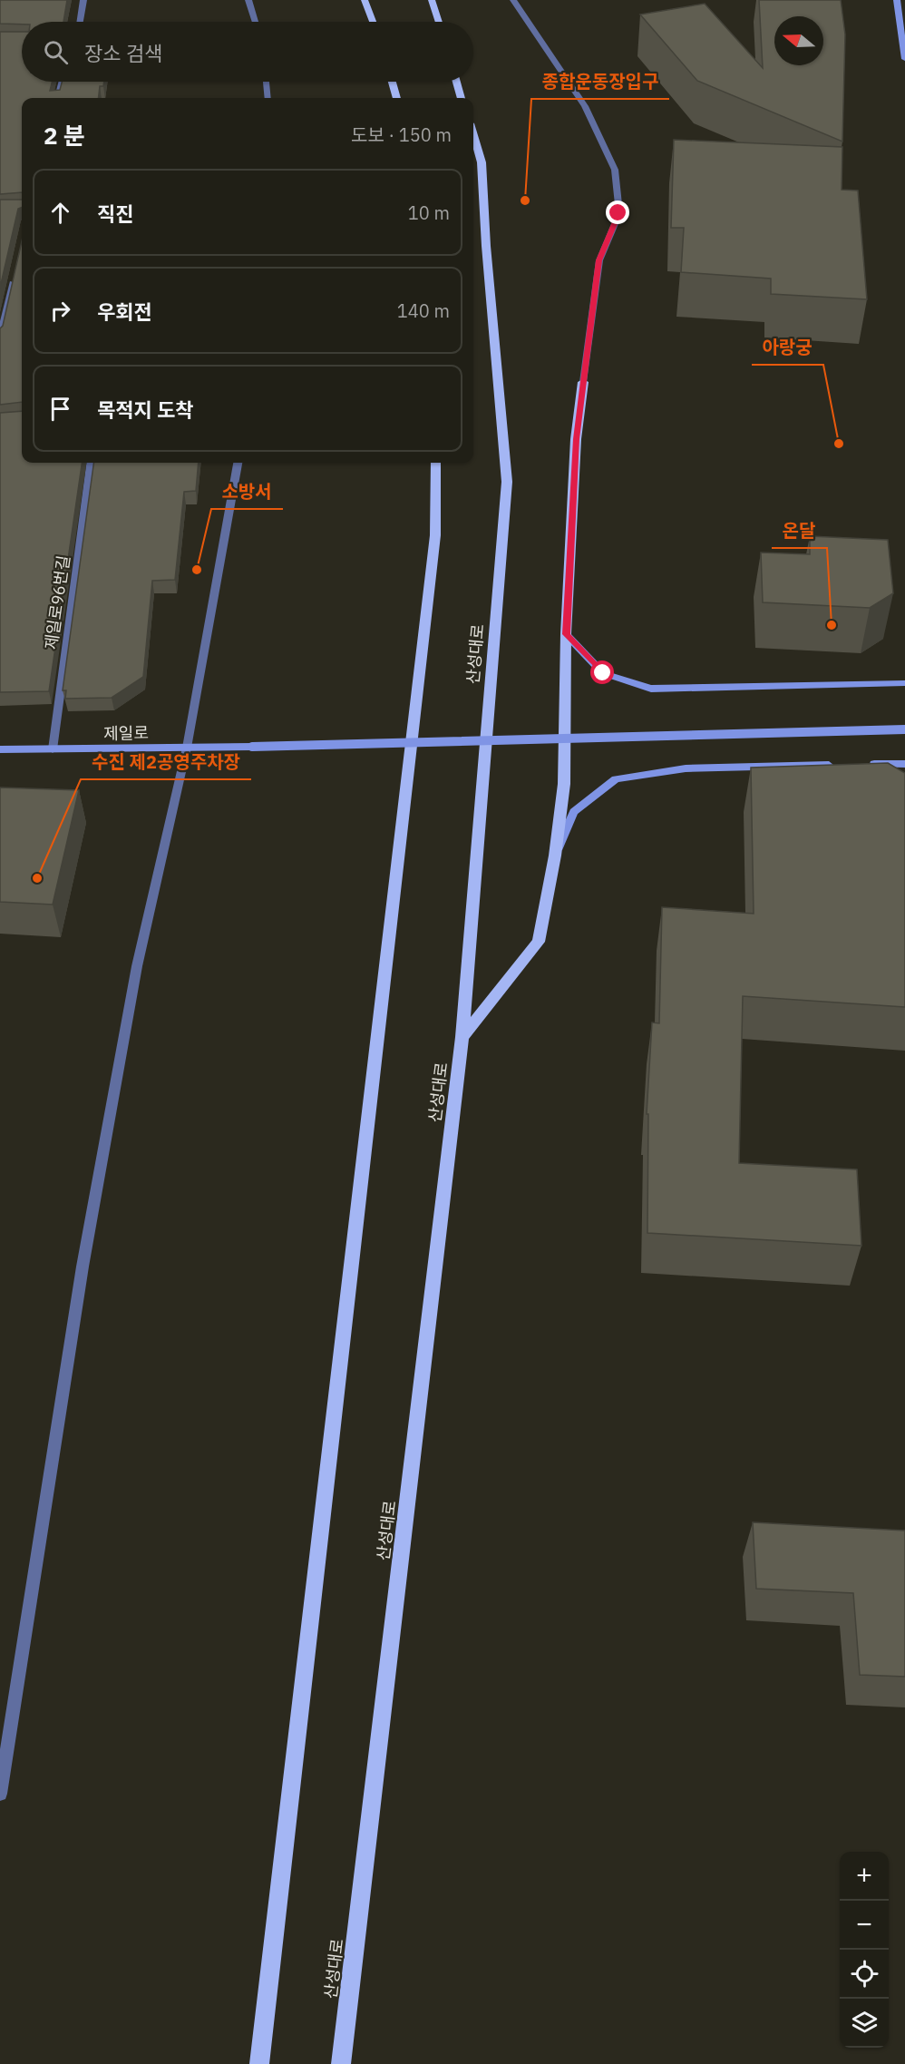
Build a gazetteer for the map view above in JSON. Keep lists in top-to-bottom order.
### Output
{
  "streets": {
    "main road": ["산성대로", "제일로"],
    "street": ["제일로96번길"]
  },
  "crossings": [
    ["제일로96번길", "제일로"]
  ],
  "places": [
    "종합운동장입구",
    "아랑궁",
    "소방서",
    "온달",
    "수진 제2공영주차장"
  ],
  "north": "left",
  "page": {
    "search": "장소 검색",
    "heading": ["2 분", "도보 · 150 m"],
    "list": [
      ["직진", "10 m"],
      ["우회전", "140 m"],
      "목적지 도착"
    ],
    "map_buttons": ["+", "−"]
  }
}
